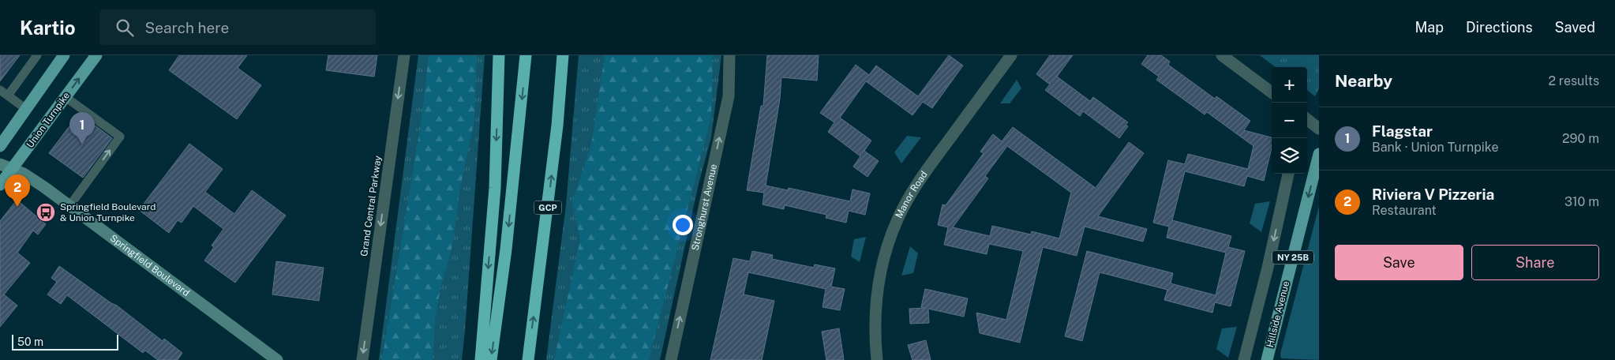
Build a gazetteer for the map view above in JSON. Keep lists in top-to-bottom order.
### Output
{
  "streets": {
    "highway": ["GCP"],
    "main road": [
      "Union Turnpike",
      "NY 25B",
      "Springfield Boulevard",
      "Hillside Avenue"
    ],
    "street": ["Manor Road", "Grand Central Parkway", "Stronghurst Avenue"]
  },
  "crossings": [
    ["Union Turnpike", "Springfield Boulevard"]
  ],
  "one_way": ["Grand Central Parkway", "Stronghurst Avenue", "Hillside Avenue"],
  "places": {
    "bus stop": ["Springfield Boulevard & Union Turnpike"]
  },
  "scale_bar": "50 m",
  "page": {
    "header": "Kartio",
    "search": "Search here",
    "nav": ["Map", "Directions", "Saved"],
    "heading": ["Nearby", "2 results"],
    "map_buttons": ["+", "−"],
    "list": [
      {
        "mark": "1",
        "name": "Flagstar",
        "note": "Bank · Union Turnpike",
        "value": "290 m"
      },
      {
        "mark": "2",
        "name": "Riviera V Pizzeria",
        "note": "Restaurant",
        "value": "310 m"
      }
    ],
    "pins": ["1", "2"],
    "buttons": ["Save", "Share"],
    "scale": "50 m"
  }
}
